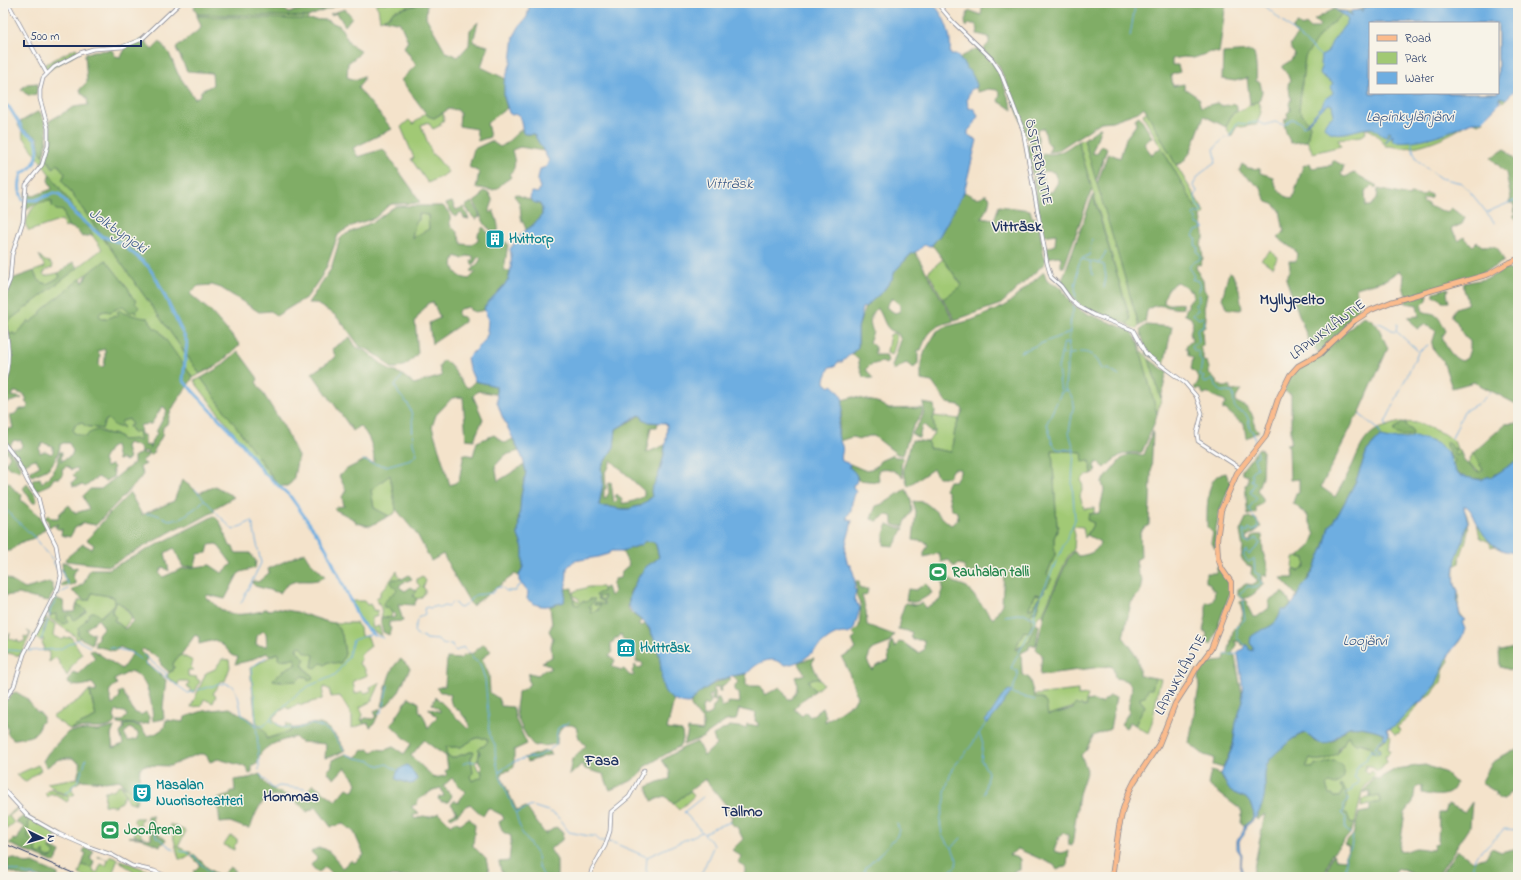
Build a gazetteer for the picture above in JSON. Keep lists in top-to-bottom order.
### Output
{
  "streets": {
    "main road": ["LAPINKYLÄNTIE"],
    "street": ["ÖSTERBYNTIE"]
  },
  "crossings": [
    ["ÖSTERBYNTIE", "LAPINKYLÄNTIE"]
  ],
  "districts": [
    "Vitträsk",
    "Myllypelto",
    "Fasa",
    "Hommas",
    "Tallmo"
  ],
  "water": [
    "Lapinkylänjärvi",
    "Vitträsk",
    "Jolkbynjoki",
    "Loojärvi"
  ],
  "places": {
    "building": ["Hvittorp"],
    "sports": ["Rauhalan talli", "Joo.Arena"],
    "museum": ["Hvitträsk"],
    "theatre": ["Masalan Nuorisoteatteri"]
  },
  "legend": ["Road", "Park", "Water"],
  "scale_bar": "500 m",
  "north": "right"
}
